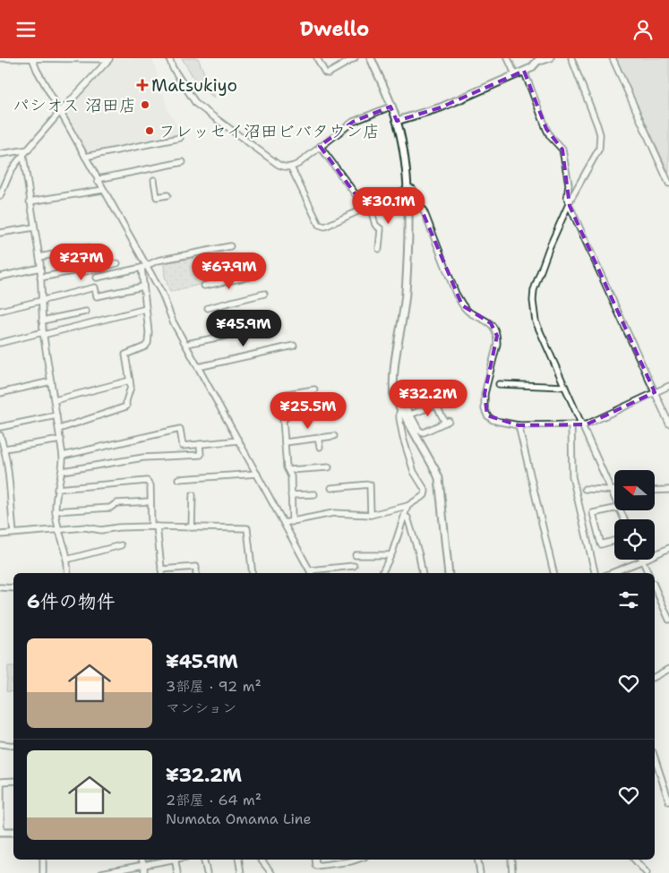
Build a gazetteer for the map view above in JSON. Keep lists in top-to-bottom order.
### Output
{
  "places": {
    "health": ["Matsukiyo"],
    "other": ["パシオス 沼田店", "フレッセイ沼田ビバタウン店"]
  },
  "north": "left",
  "page": {
    "header": "Dwello",
    "price": [
      "¥30.1M",
      "¥27M",
      "¥67.9M",
      "¥45.9M",
      "¥32.2M",
      "¥25.5M"
    ],
    "heading": "6件の物件",
    "list": [
      {
        "name": "¥45.9M",
        "note": "3部屋 · 92 m² · マンション"
      },
      {
        "name": "¥32.2M",
        "note": "2部屋 · 64 m² · Numata Omama Line"
      }
    ]
  }
}
